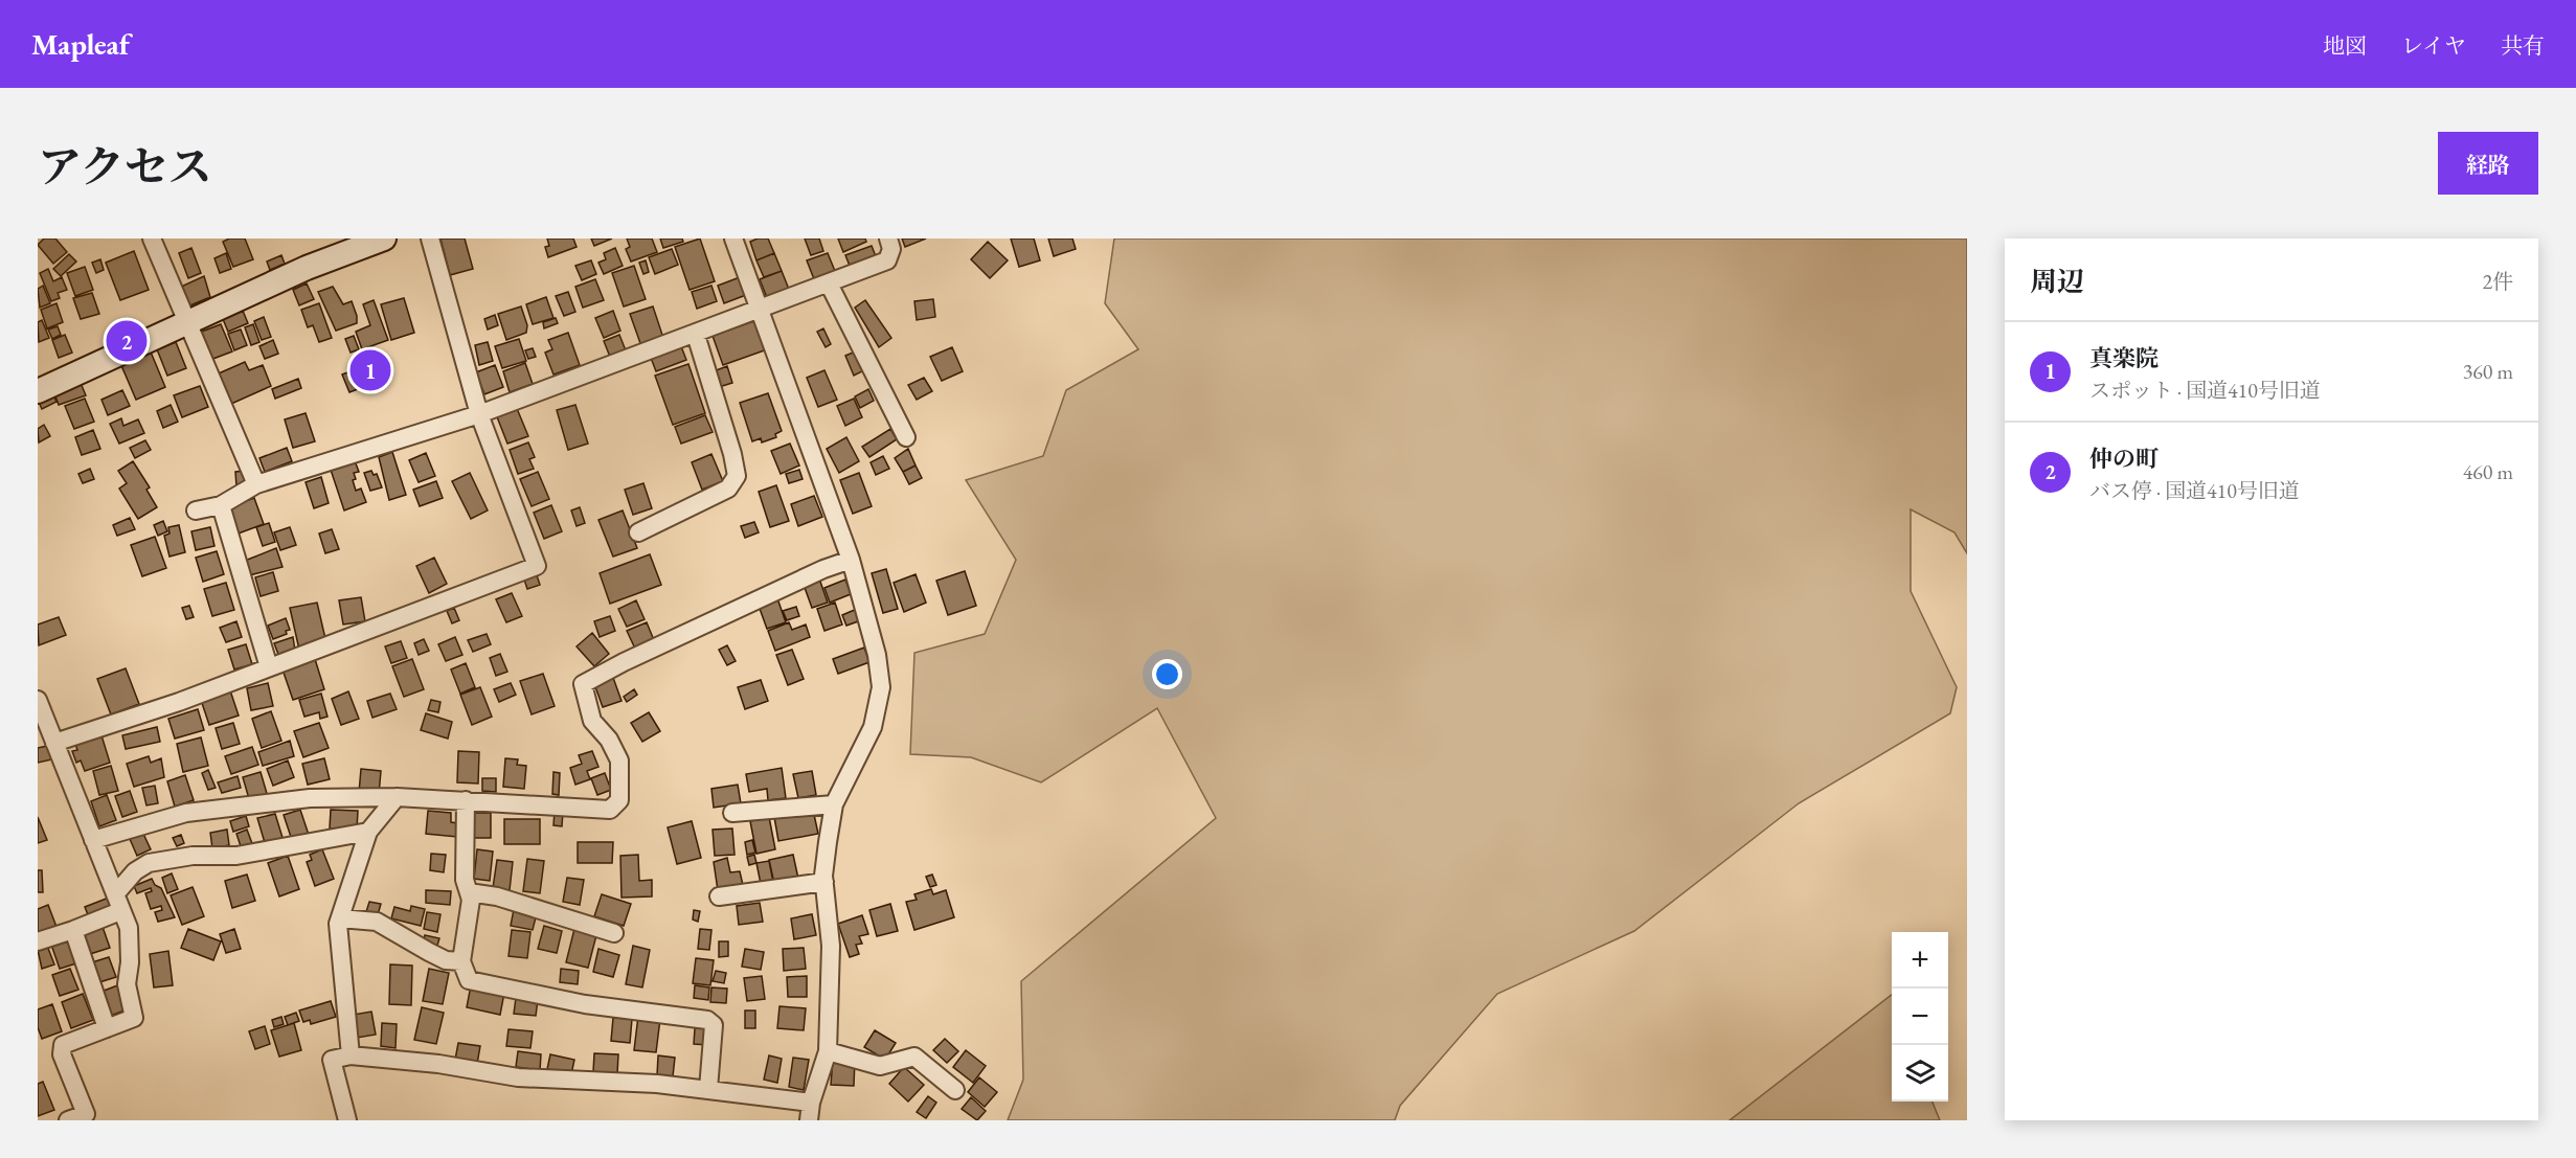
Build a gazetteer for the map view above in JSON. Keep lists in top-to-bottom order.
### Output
{
  "page": {
    "header": "Mapleaf",
    "nav": ["地図", "レイヤ", "共有"],
    "title": "アクセス",
    "buttons": "経路",
    "heading": ["周辺", "2件"],
    "pins": ["2", "1"],
    "list": [
      {
        "mark": "1",
        "name": "真楽院",
        "note": "スポット · 国道410号旧道",
        "value": "360 m"
      },
      {
        "mark": "2",
        "name": "仲の町",
        "note": "バス停 · 国道410号旧道",
        "value": "460 m"
      }
    ],
    "map_buttons": ["+", "−"]
  }
}
